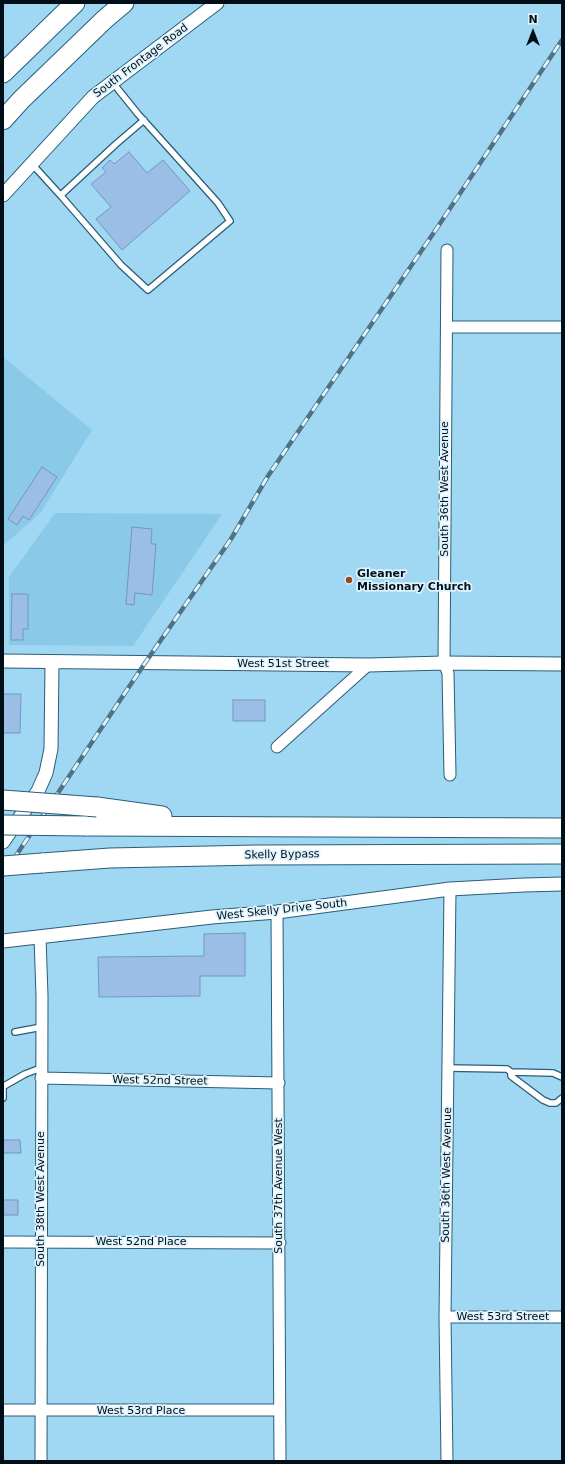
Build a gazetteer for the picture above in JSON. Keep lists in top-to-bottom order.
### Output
{
  "streets": {
    "highway": ["Skelly Bypass"],
    "street": [
      "South Frontage Road",
      "South 36th West Avenue",
      "West 51st Street",
      "West Skelly Drive South",
      "West 52nd Street",
      "South 37th Avenue West",
      "South 38th West Avenue",
      "West 52nd Place",
      "West 53rd Street",
      "West 53rd Place"
    ]
  },
  "crossings": [
    ["South 36th West Avenue", "West 51st Street"],
    ["South 36th West Avenue", "West Skelly Drive South"],
    ["South 36th West Avenue", "West 53rd Street"],
    ["West Skelly Drive South", "South 37th Avenue West"],
    ["West Skelly Drive South", "South 38th West Avenue"],
    ["West 52nd Street", "South 37th Avenue West"],
    ["West 52nd Street", "South 38th West Avenue"],
    ["South 37th Avenue West", "West 52nd Place"],
    ["South 37th Avenue West", "West 53rd Place"],
    ["South 38th West Avenue", "West 52nd Place"],
    ["South 38th West Avenue", "West 53rd Place"]
  ],
  "places": ["Gleaner Missionary Church"],
  "north": "top"
}
